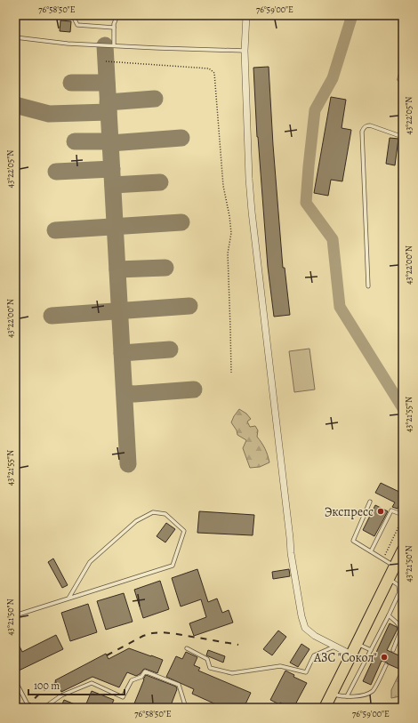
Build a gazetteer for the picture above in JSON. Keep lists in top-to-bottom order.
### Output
{
  "places": ["Экспресс", "АЗС \"Сокол\""],
  "scale_bar": "100 m",
  "coordinates": [
    "76°58'50\"E",
    "76°59'00\"E",
    "43°22'05\"N",
    "43°22'00\"N",
    "43°21'55\"N",
    "43°21'50\"N"
  ]
}
